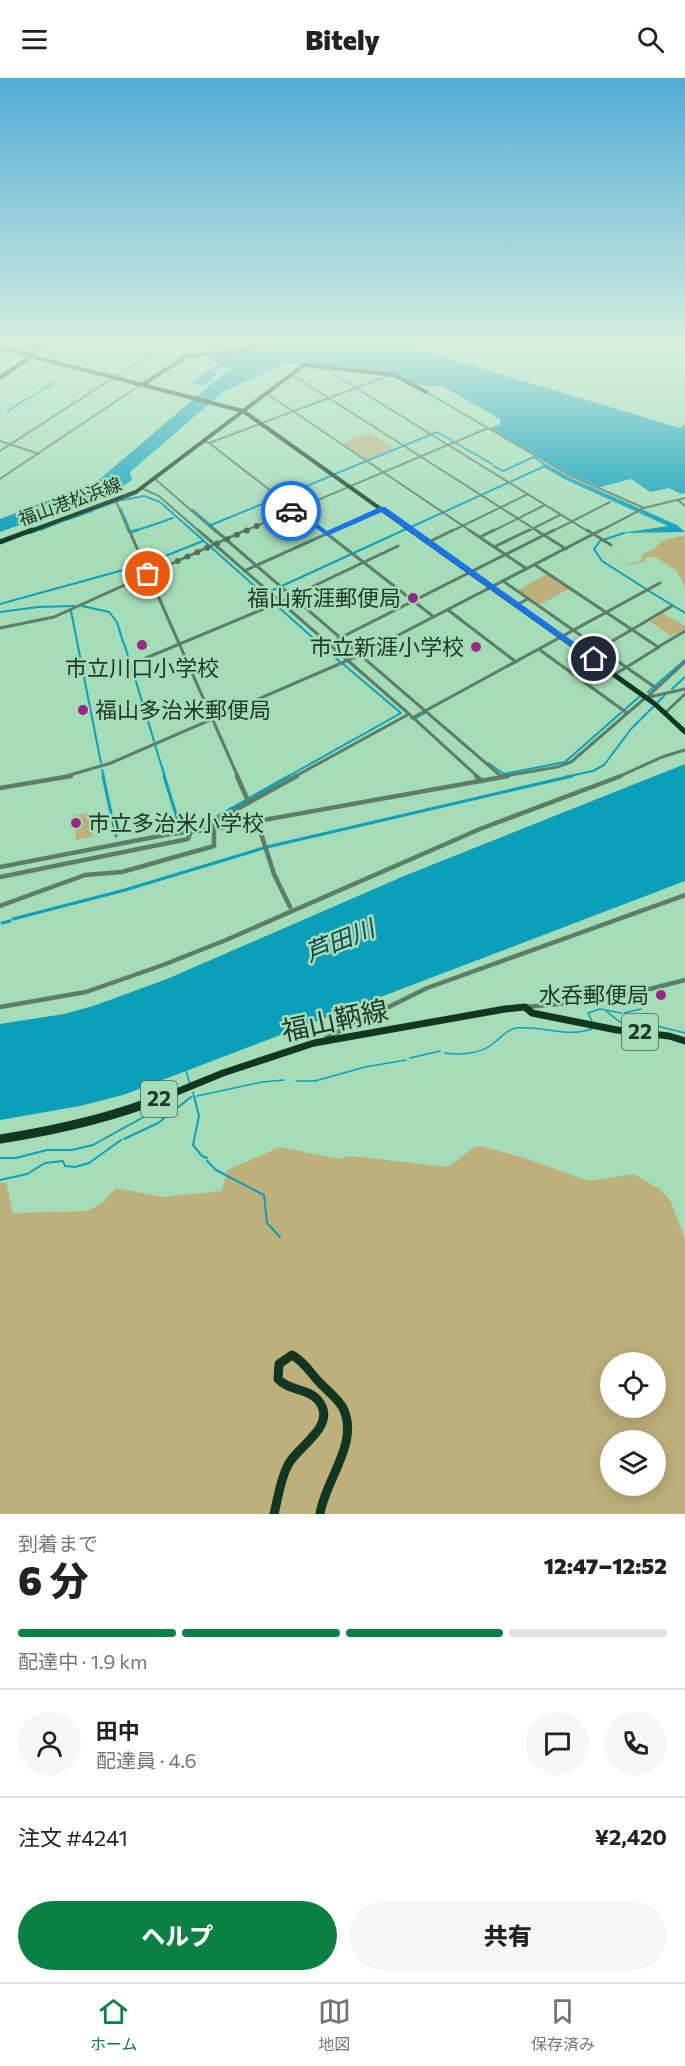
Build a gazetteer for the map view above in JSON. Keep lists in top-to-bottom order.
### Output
{
  "streets": {
    "main road": ["福山港松浜線", "福山鞆線", "22"]
  },
  "water": ["芦田川"],
  "places": [
    "福山新涯郵便局",
    "市立川口小学校",
    "市立新涯小学校",
    "福山多治米郵便局",
    "市立多治米小学校",
    "水呑郵便局"
  ],
  "page": {
    "header": "Bitely",
    "heading": ["6 分", "到着まで", "12:47–12:52"],
    "panel": [
      "田中",
      "配達員 · 4.6",
      "注文 #4241",
      "¥2,420"
    ],
    "bar": "配達中 · 1.9 km",
    "buttons": ["ヘルプ", "共有"],
    "tabs": ["ホーム", "地図", "保存済み"]
  }
}
